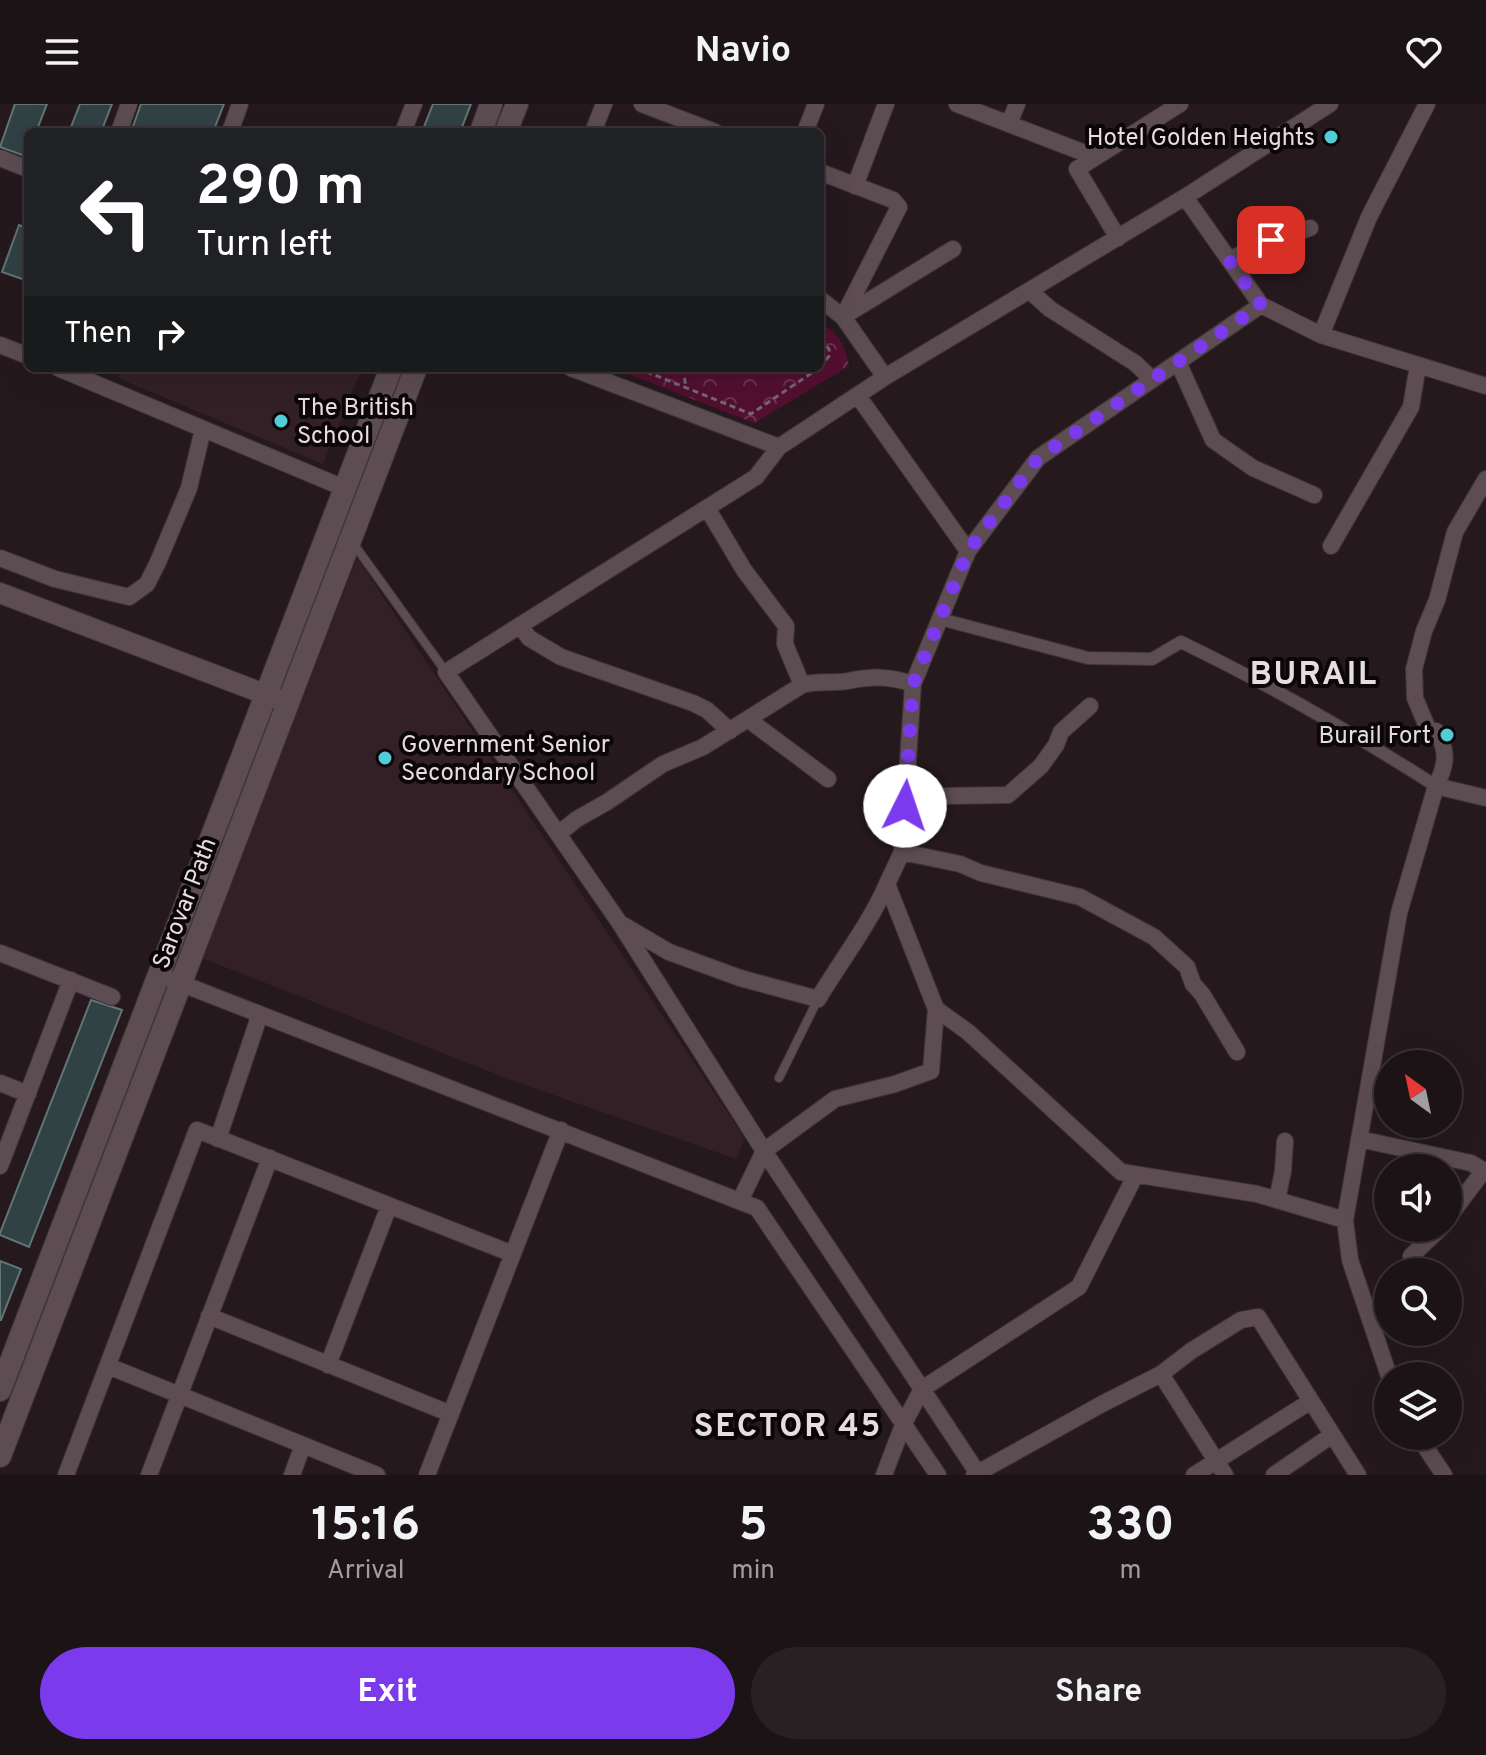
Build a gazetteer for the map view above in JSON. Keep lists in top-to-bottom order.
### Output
{
  "streets": {
    "main road": ["Sarovar Path"]
  },
  "districts": ["BURAIL", "SECTOR 45"],
  "places": [
    "Hotel Golden Heights",
    "The British School",
    "Burail Fort",
    "Government Senior Secondary School"
  ],
  "north": "top left",
  "page": {
    "header": "Navio",
    "turn": ["290 m", "Turn left"],
    "then": "Then",
    "eta": [
      "15:16",
      "Arrival",
      "5",
      "min",
      "330",
      "m"
    ],
    "buttons": ["Exit", "Share"]
  }
}
